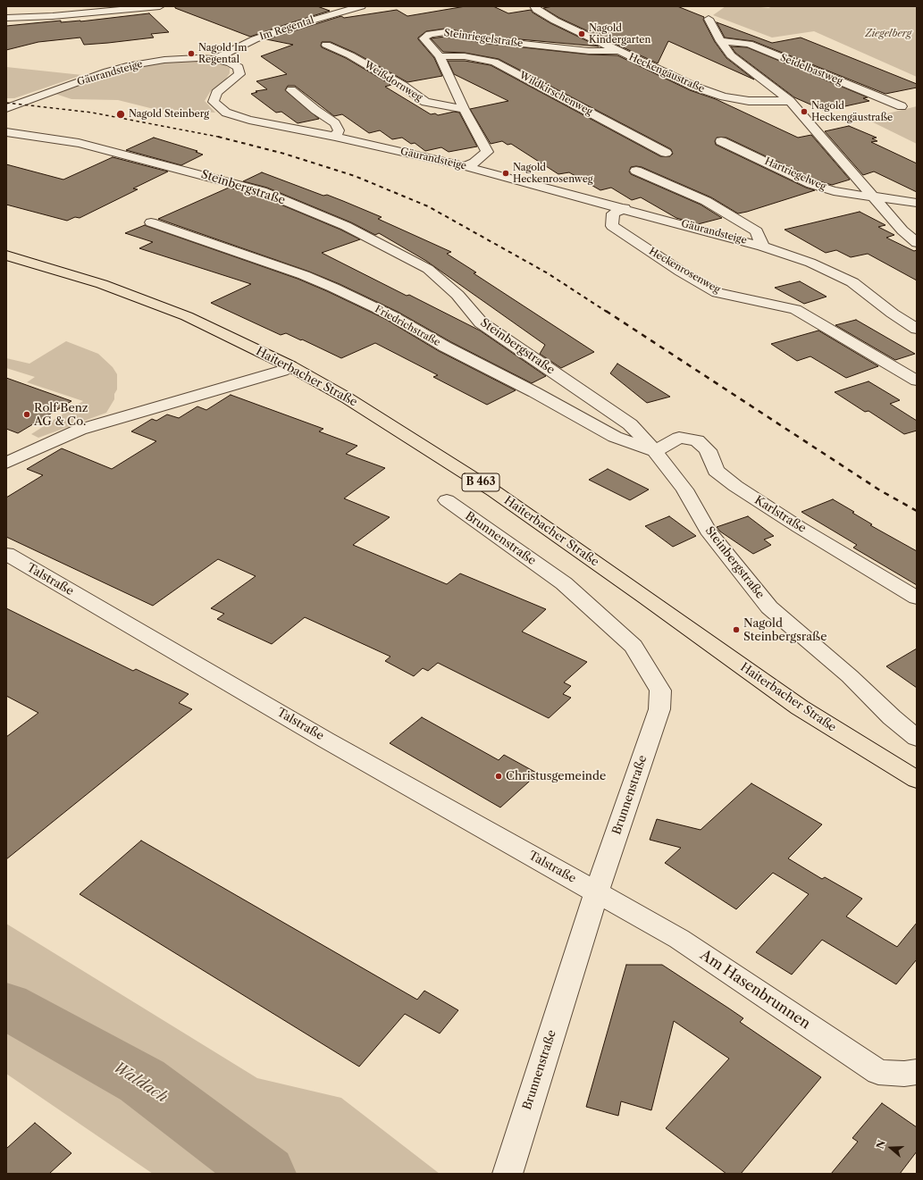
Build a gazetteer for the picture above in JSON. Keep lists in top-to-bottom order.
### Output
{
  "streets": {
    "main road": ["Haiterbacher Straße", "B 463"],
    "street": [
      "Im Regental",
      "Steinriegelstraße",
      "Seidelbastweg",
      "Gäurandsteige",
      "Heckengäustraße",
      "Weißdornweg",
      "Wildkirschenweg",
      "Hartriegelweg",
      "Steinbergstraße",
      "Heckenrosenweg",
      "Friedrichstraße",
      "Karlstraße",
      "Brunnenstraße",
      "Talstraße",
      "Am Hasenbrunnen"
    ]
  },
  "crossings": [
    ["Im Regental", "Gäurandsteige"],
    ["Steinriegelstraße", "Gäurandsteige"],
    ["Steinriegelstraße", "Heckengäustraße"],
    ["Steinriegelstraße", "Weißdornweg"],
    ["Steinriegelstraße", "Wildkirschenweg"],
    ["Gäurandsteige", "Heckenrosenweg"],
    ["Steinbergstraße", "Friedrichstraße"],
    ["Steinbergstraße", "Karlstraße"],
    ["Friedrichstraße", "Karlstraße"],
    ["Brunnenstraße", "Talstraße"],
    ["Brunnenstraße", "Am Hasenbrunnen"],
    ["Talstraße", "Am Hasenbrunnen"]
  ],
  "water": ["Waldach"],
  "parks": ["Ziegelberg"],
  "places": [
    "Nagold Kindergarten",
    "Nagold Im Regental",
    "Nagold Heckengäustraße",
    "Nagold Steinberg",
    "Nagold Heckenrosenweg",
    "Rolf Benz AG & Co.",
    "Nagold Steinbergsraße",
    "Christusgemeinde"
  ],
  "north": "left"
}
